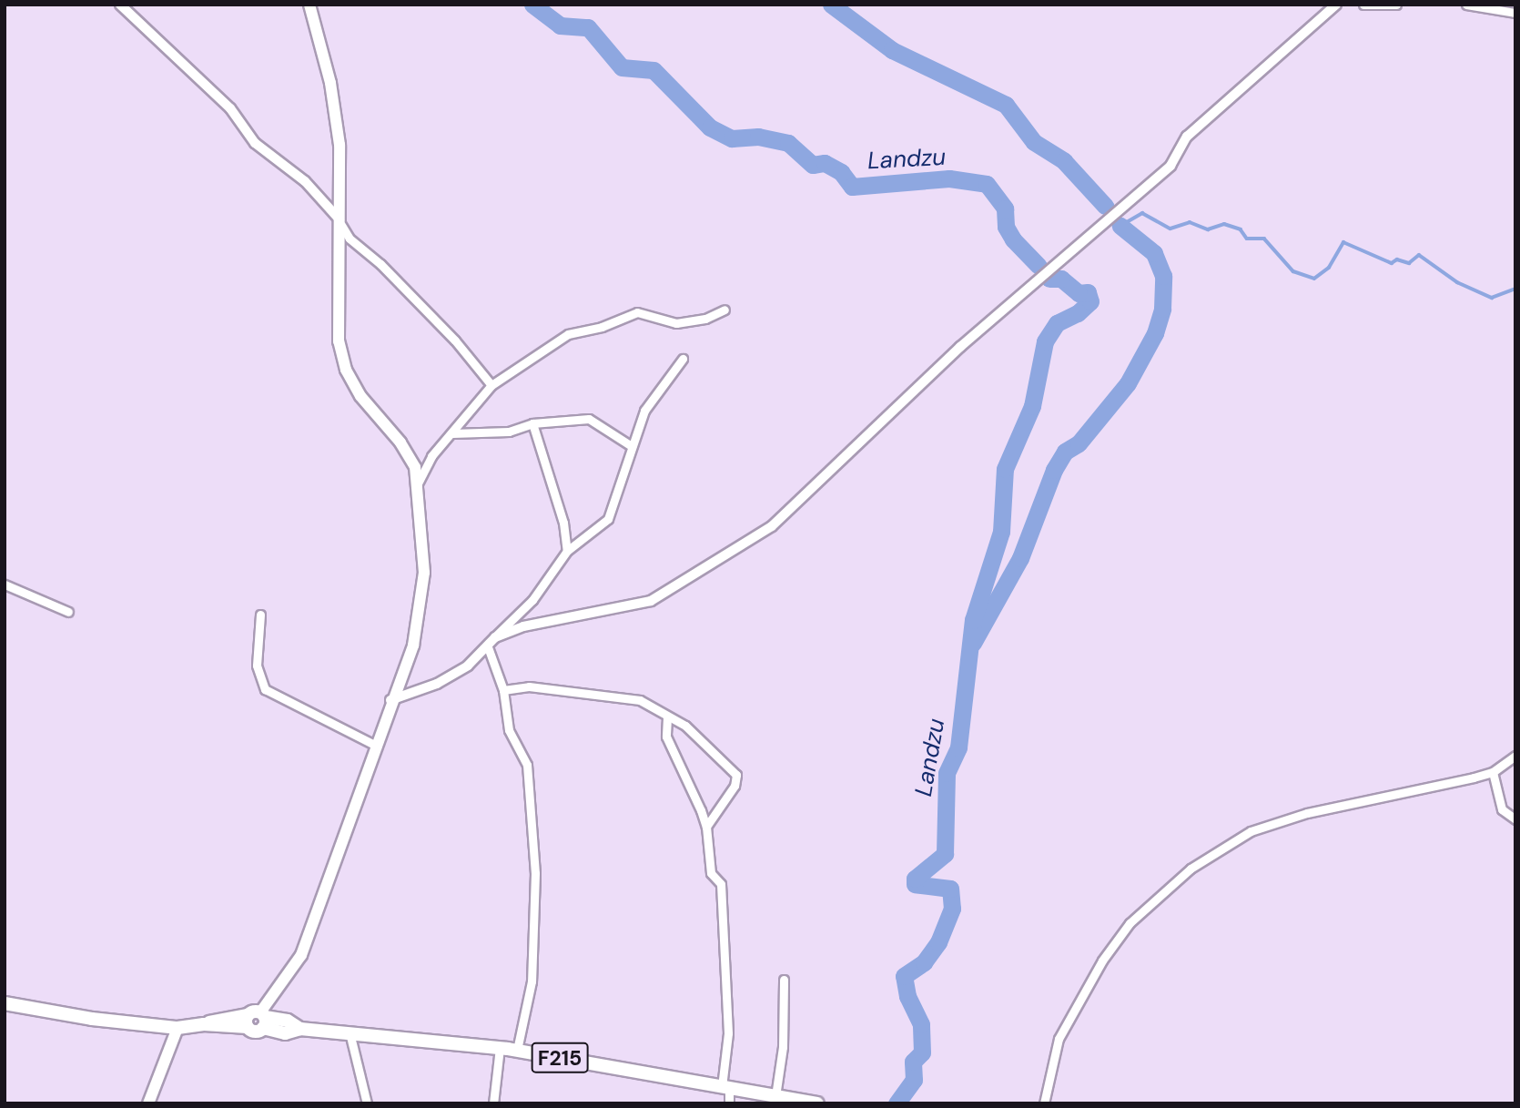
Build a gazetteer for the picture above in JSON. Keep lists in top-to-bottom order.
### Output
{
  "streets": {
    "main road": ["F215"]
  },
  "water": ["Landzu"]
}
